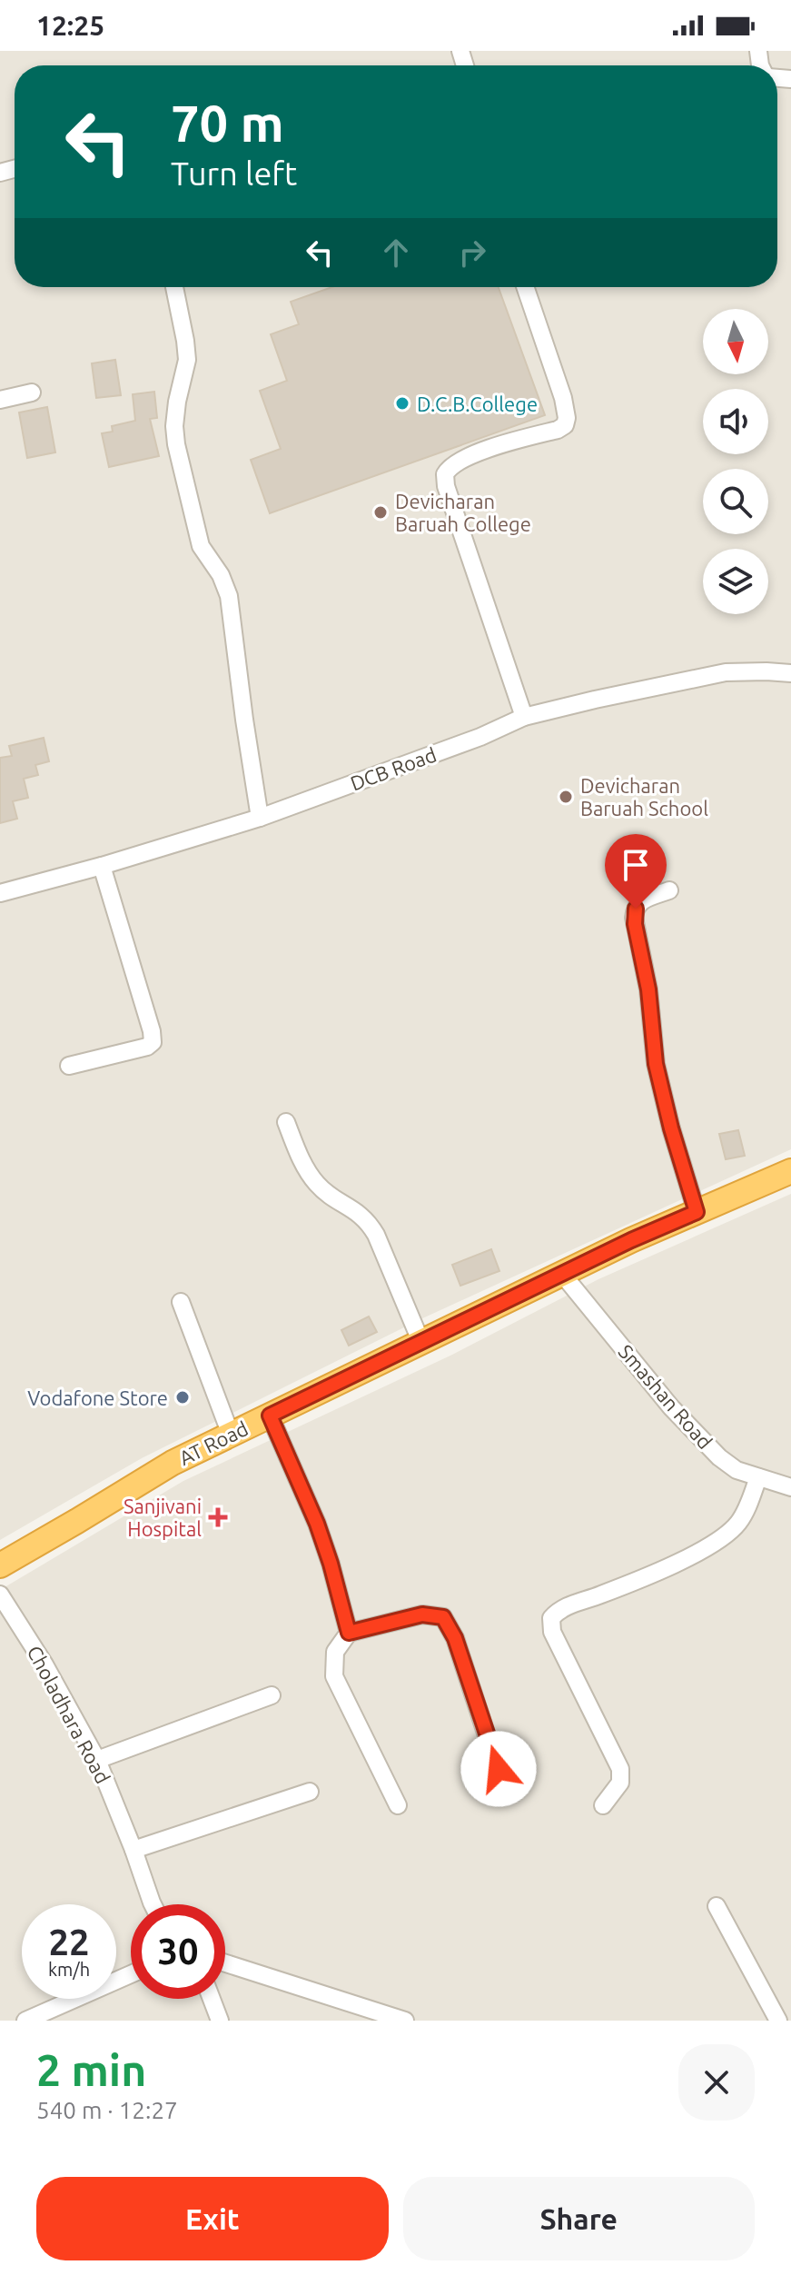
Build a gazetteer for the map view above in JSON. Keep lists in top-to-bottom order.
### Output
{
  "streets": {
    "highway": ["AT Road"],
    "street": ["DCB Road", "Smashan Road", "Choladhara Road"]
  },
  "crossings": [
    ["Smashan Road", "AT Road"]
  ],
  "places": {
    "other": [
      "D.C.B.College",
      "Devicharan Baruah College",
      "Devicharan Baruah School",
      "Vodafone Store"
    ],
    "health": ["Sanjivani Hospital"]
  },
  "north": "bottom",
  "page": {
    "status": "12:25",
    "turn": ["70 m", "Turn left"],
    "speed": "22 km/h",
    "limit": "30",
    "heading": ["2 min", "540 m · 12:27"],
    "buttons": ["Exit", "Share"]
  }
}
